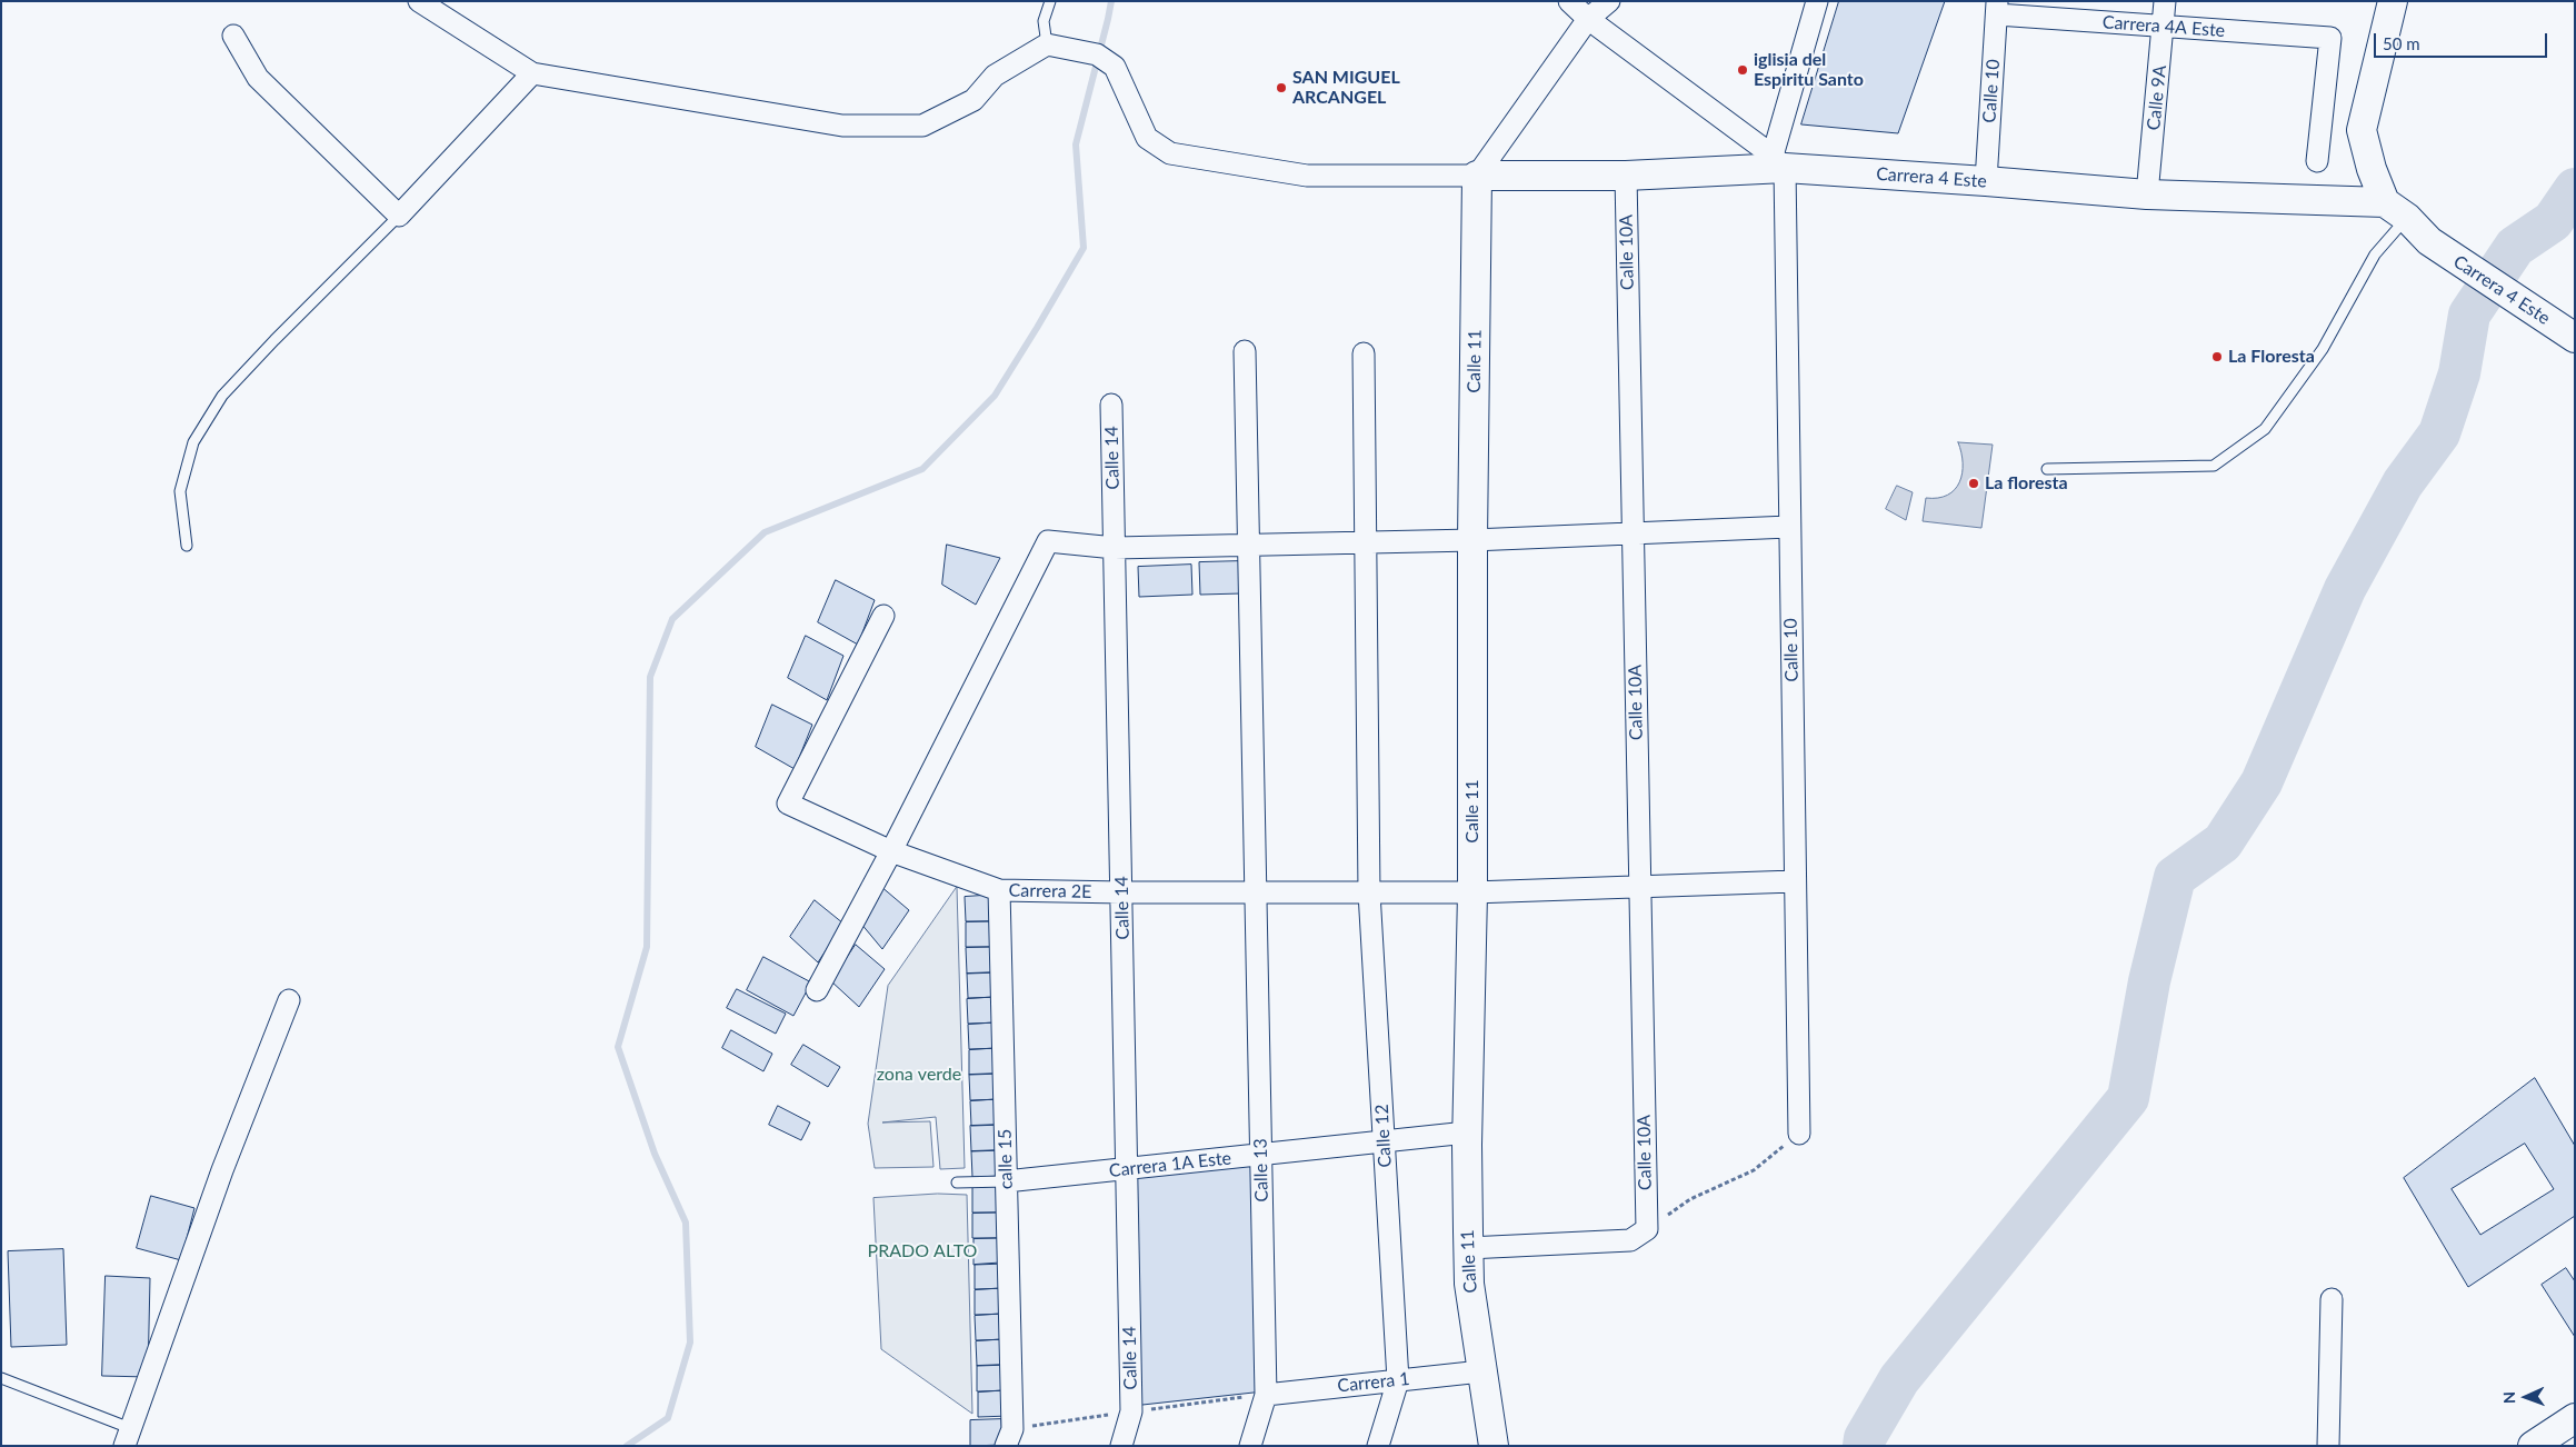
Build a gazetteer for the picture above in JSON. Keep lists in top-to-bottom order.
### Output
{
  "streets": {
    "street": [
      "Carrera 4A Este",
      "Calle 10",
      "Calle 9A",
      "Carrera 4 Este",
      "Calle 10A",
      "Calle 11",
      "Calle 14",
      "Carrera 2E",
      "Calle 12",
      "calle 15",
      "Carrera 1A Este",
      "Calle 13",
      "Carrera 1"
    ]
  },
  "crossings": [
    ["Carrera 4A Este", "Calle 10"],
    ["Carrera 4A Este", "Calle 9A"],
    ["Calle 10", "Carrera 4 Este"],
    ["Calle 10", "Carrera 2E"],
    ["Calle 9A", "Carrera 4 Este"],
    ["Carrera 4 Este", "Calle 10A"],
    ["Carrera 4 Este", "Calle 11"],
    ["Calle 10A", "Carrera 2E"],
    ["Calle 11", "Carrera 2E"],
    ["Calle 11", "Carrera 1A Este"],
    ["Calle 11", "Carrera 1"],
    ["Calle 14", "Carrera 2E"],
    ["Calle 14", "Carrera 1A Este"],
    ["Carrera 2E", "Calle 12"],
    ["Carrera 2E", "calle 15"],
    ["Carrera 2E", "Calle 13"],
    ["Calle 12", "Carrera 1A Este"],
    ["Calle 12", "Carrera 1"],
    ["calle 15", "Carrera 1A Este"],
    ["Carrera 1A Este", "Calle 13"],
    ["Calle 13", "Carrera 1"]
  ],
  "parks": ["zona verde", "PRADO ALTO"],
  "places": [
    "iglisia del Espiritu Santo",
    "SAN MIGUEL ARCANGEL",
    "La Floresta",
    "La floresta"
  ],
  "scale_bar": "50 m",
  "north": "left"
}
